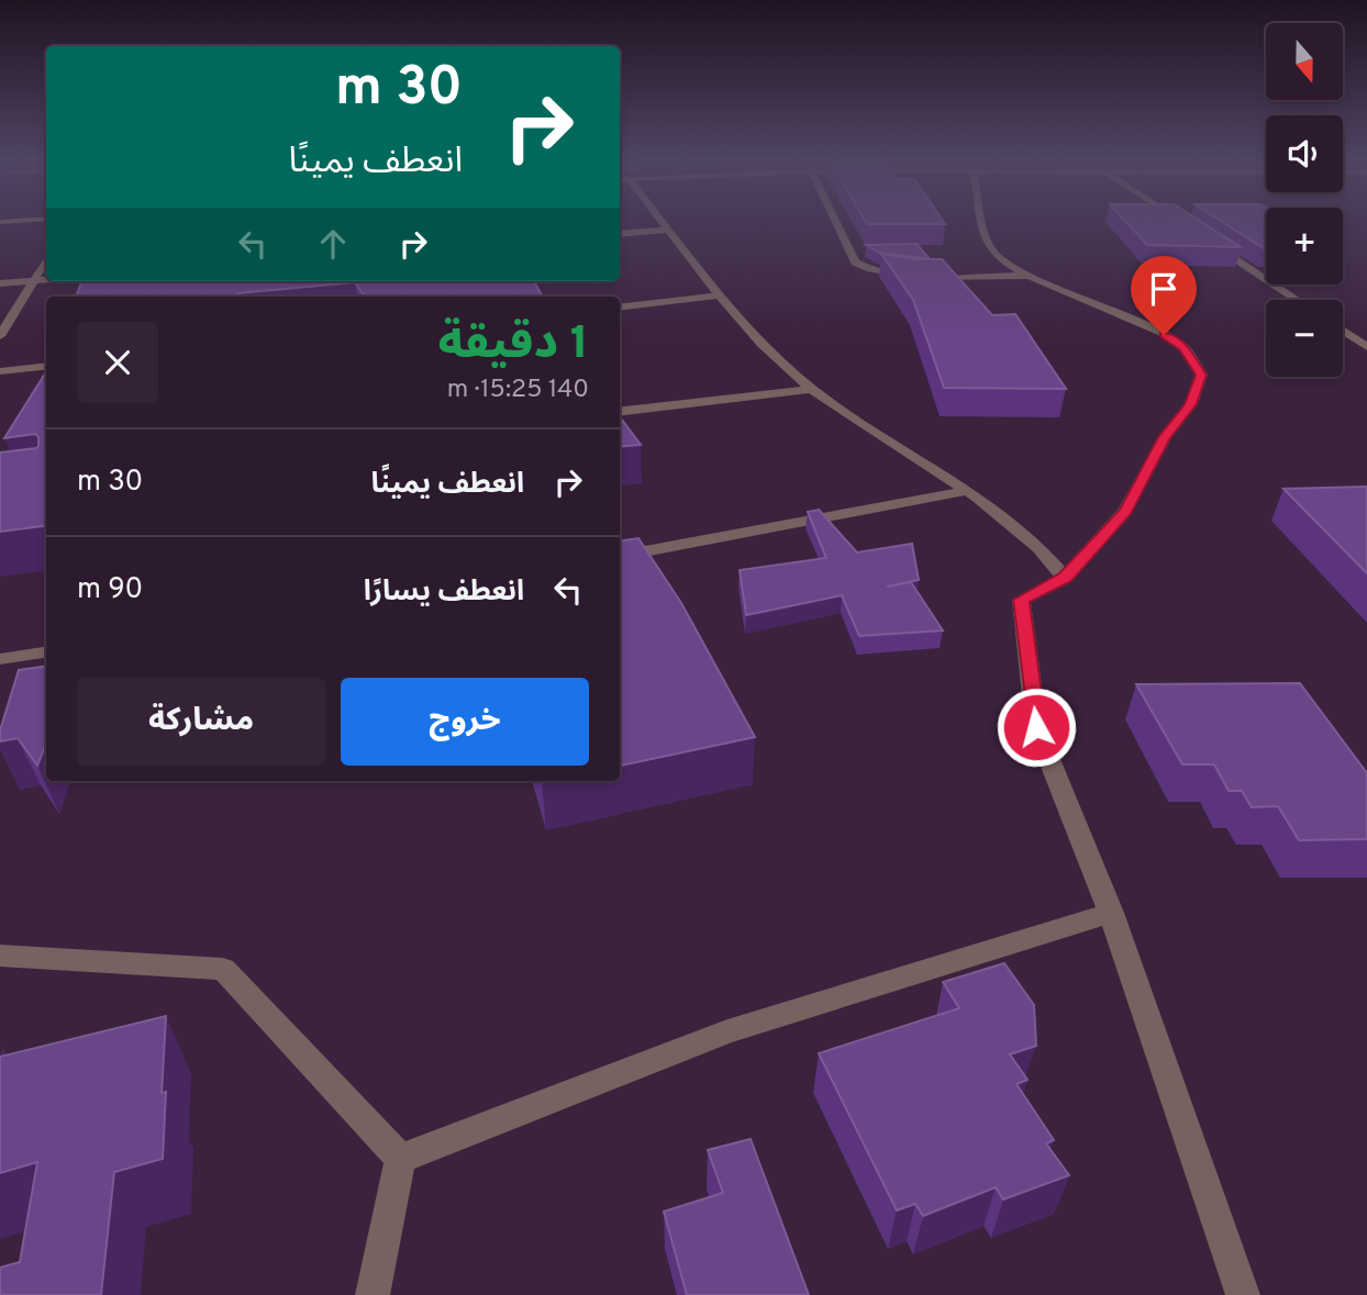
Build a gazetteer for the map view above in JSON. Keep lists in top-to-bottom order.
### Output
{
  "north": "bottom",
  "page": {
    "map_buttons": ["+", "−"],
    "turn": ["30 m", "انعطف يمينًا"],
    "heading": ["1 دقيقة", "140 m · 15:25"],
    "list": [
      {
        "name": "انعطف يمينًا",
        "value": "30 m"
      },
      {
        "name": "انعطف يسارًا",
        "value": "90 m"
      }
    ],
    "buttons": ["خروج", "مشاركة"]
  }
}
